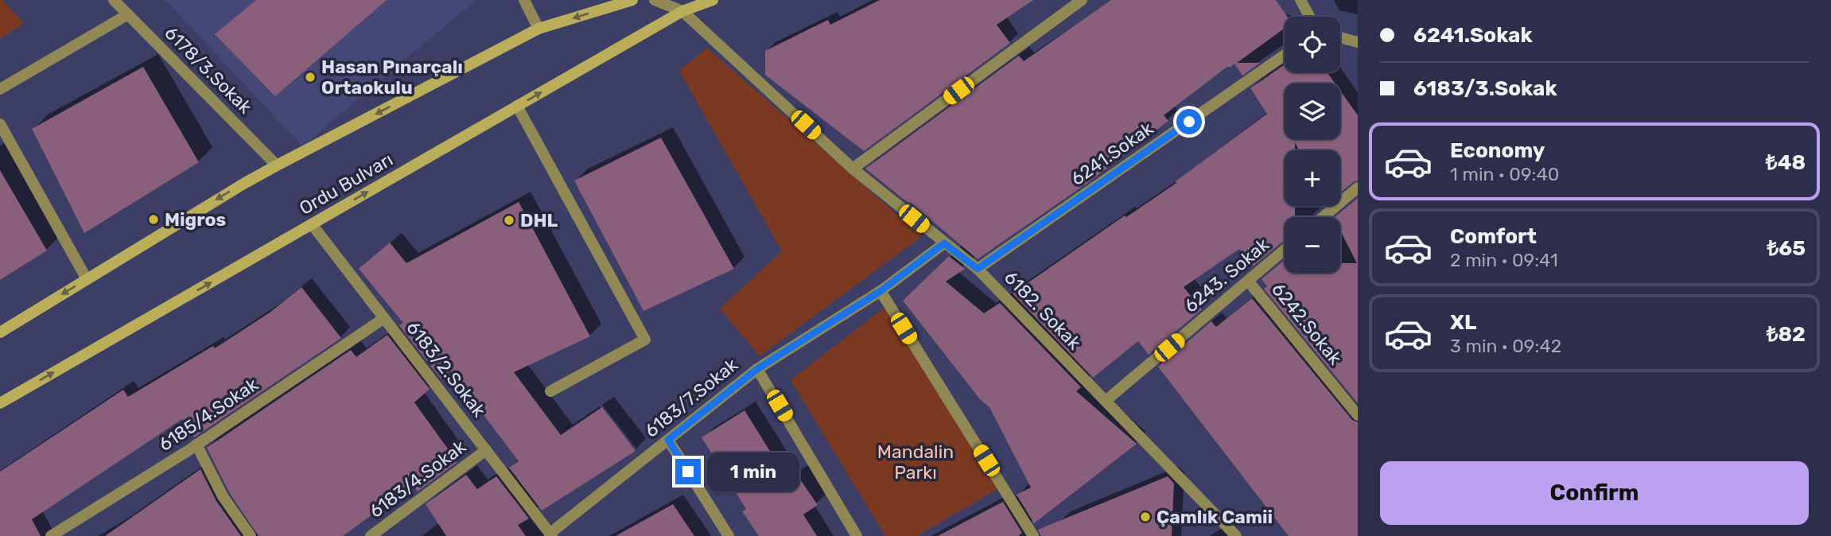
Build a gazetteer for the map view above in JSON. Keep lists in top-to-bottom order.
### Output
{
  "streets": {
    "main road": ["Ordu Bulvarı"],
    "street": [
      "6178/3.Sokak",
      "6241.Sokak",
      "6243. Sokak",
      "6182. Sokak",
      "6242.Sokak",
      "6183/2.Sokak",
      "6183/7.Sokak",
      "6185/4.Sokak",
      "6183/4.Sokak"
    ]
  },
  "crossings": [
    ["6241.Sokak", "6182. Sokak"],
    ["Ordu Bulvarı", "6182. Sokak"],
    ["Ordu Bulvarı", "6183/2.Sokak"],
    ["6243. Sokak", "6182. Sokak"],
    ["6243. Sokak", "6242.Sokak"],
    ["6182. Sokak", "6183/7.Sokak"],
    ["6183/2.Sokak", "6183/7.Sokak"],
    ["6183/2.Sokak", "6185/4.Sokak"],
    ["6183/2.Sokak", "6183/4.Sokak"]
  ],
  "parks": ["Mandalin Parkı"],
  "places": [
    "Hasan Pınarçalı Ortaokulu",
    "Migros",
    "DHL",
    "Çamlık Camii"
  ],
  "page": {
    "banner": ["6241.Sokak", "6183/3.Sokak"],
    "map_buttons": ["+", "−"],
    "list": [
      {
        "name": "Economy",
        "note": "1 min · 09:40",
        "value": "₺48"
      },
      {
        "name": "Comfort",
        "note": "2 min · 09:41",
        "value": "₺65"
      },
      {
        "name": "XL",
        "note": "3 min · 09:42",
        "value": "₺82"
      }
    ],
    "buttons": "Confirm",
    "bubble": "1 min"
  }
}
